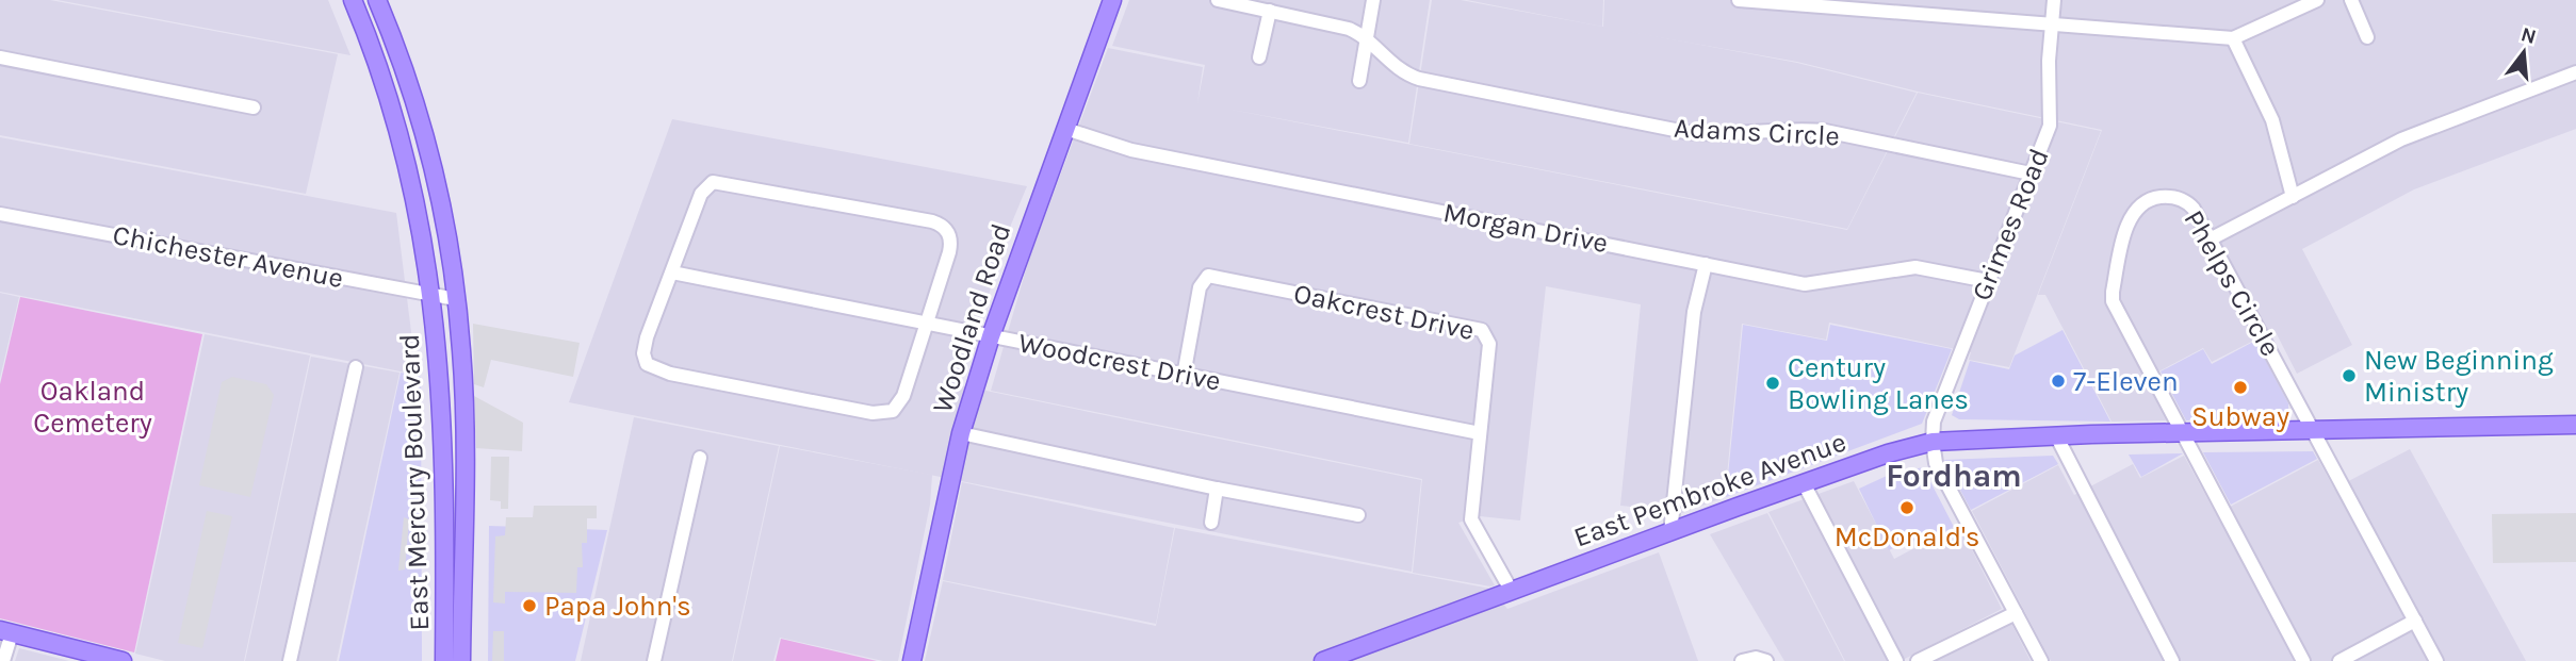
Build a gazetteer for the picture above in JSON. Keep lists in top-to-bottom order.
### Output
{
  "streets": {
    "main road": ["Woodland Road", "East Mercury Boulevard", "East Pembroke Avenue"],
    "street": [
      "Adams Circle",
      "Grimes Road",
      "Morgan Drive",
      "Chichester Avenue",
      "Phelps Circle",
      "Oakcrest Drive",
      "Woodcrest Drive"
    ]
  },
  "crossings": [
    ["Adams Circle", "Grimes Road"],
    ["Grimes Road", "Morgan Drive"],
    ["Grimes Road", "East Pembroke Avenue"],
    ["Morgan Drive", "Woodland Road"],
    ["Chichester Avenue", "East Mercury Boulevard"],
    ["Phelps Circle", "East Pembroke Avenue"],
    ["Oakcrest Drive", "Woodcrest Drive"],
    ["Oakcrest Drive", "East Pembroke Avenue"],
    ["Woodland Road", "Woodcrest Drive"]
  ],
  "districts": ["Fordham"],
  "parks": ["Oakland Cemetery"],
  "places": [
    "New Beginning Ministry",
    "7-Eleven",
    "Century Bowling Lanes",
    "Subway",
    "McDonald's",
    "Papa John's"
  ],
  "north": "top"
}
